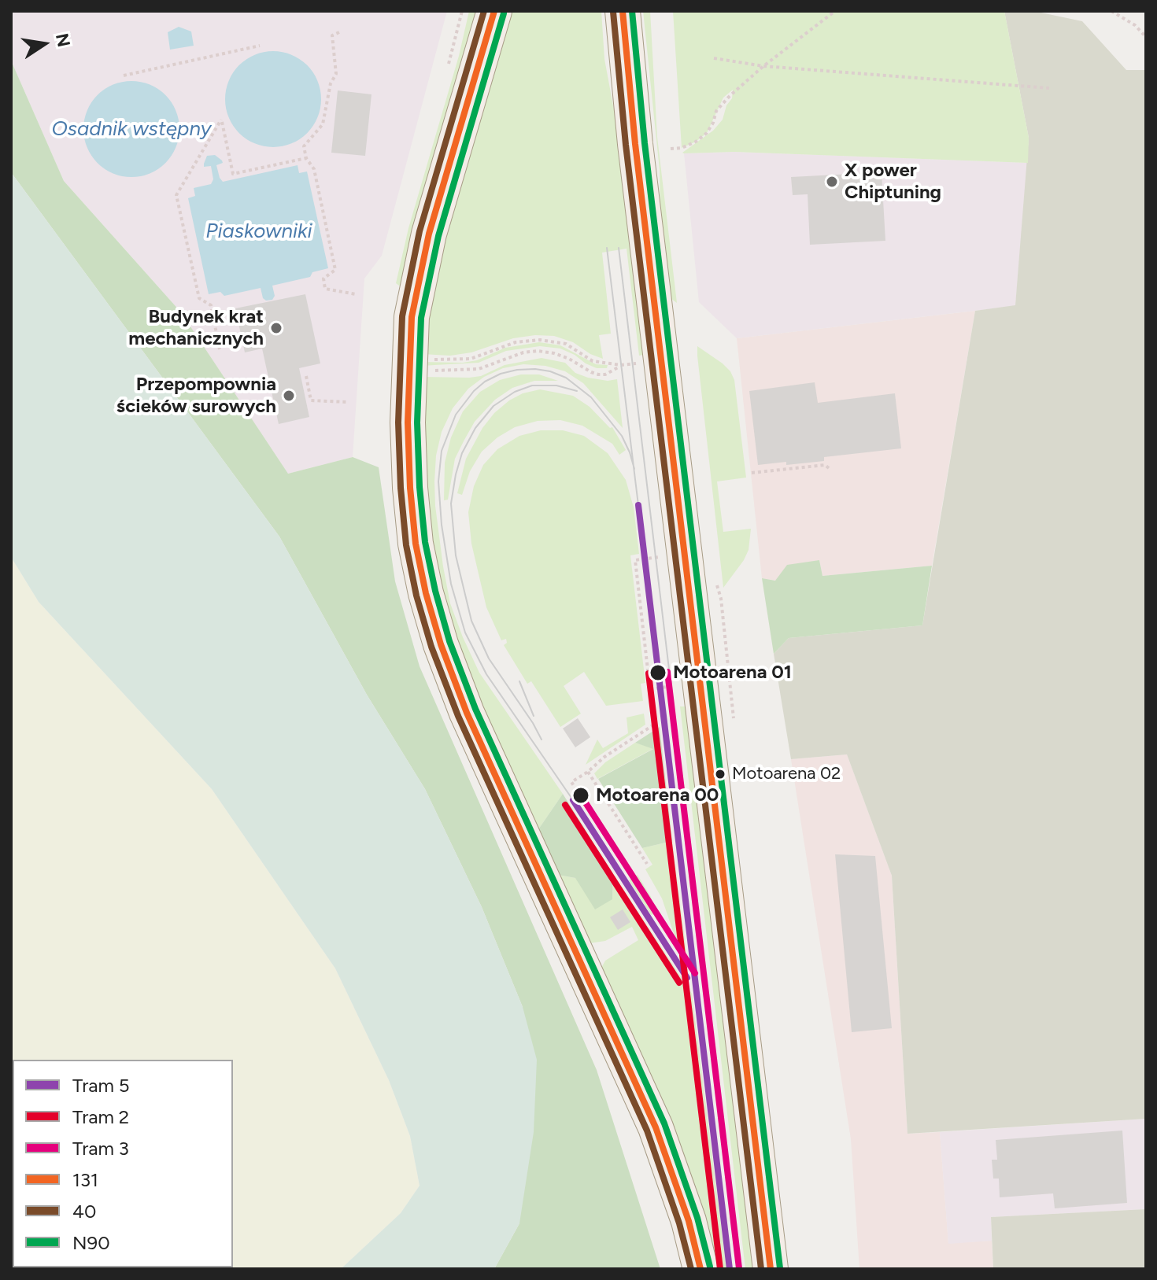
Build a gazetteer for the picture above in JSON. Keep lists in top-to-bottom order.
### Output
{
  "water": ["Osadnik wstępny", "Piaskowniki"],
  "places": [
    "X power Chiptuning",
    "Budynek krat mechanicznych",
    "Przepompownia ścieków surowych",
    "Motoarena 01",
    "Motoarena 02",
    "Motoarena 00"
  ],
  "lines": [
    "transit line 131",
    "transit line 40",
    "transit line N90",
    "tram line 5",
    "tram line 3",
    "tram line 2"
  ],
  "legend": [
    "Tram 5",
    "Tram 2",
    "Tram 3",
    "131",
    "40",
    "N90"
  ],
  "north": "right"
}
